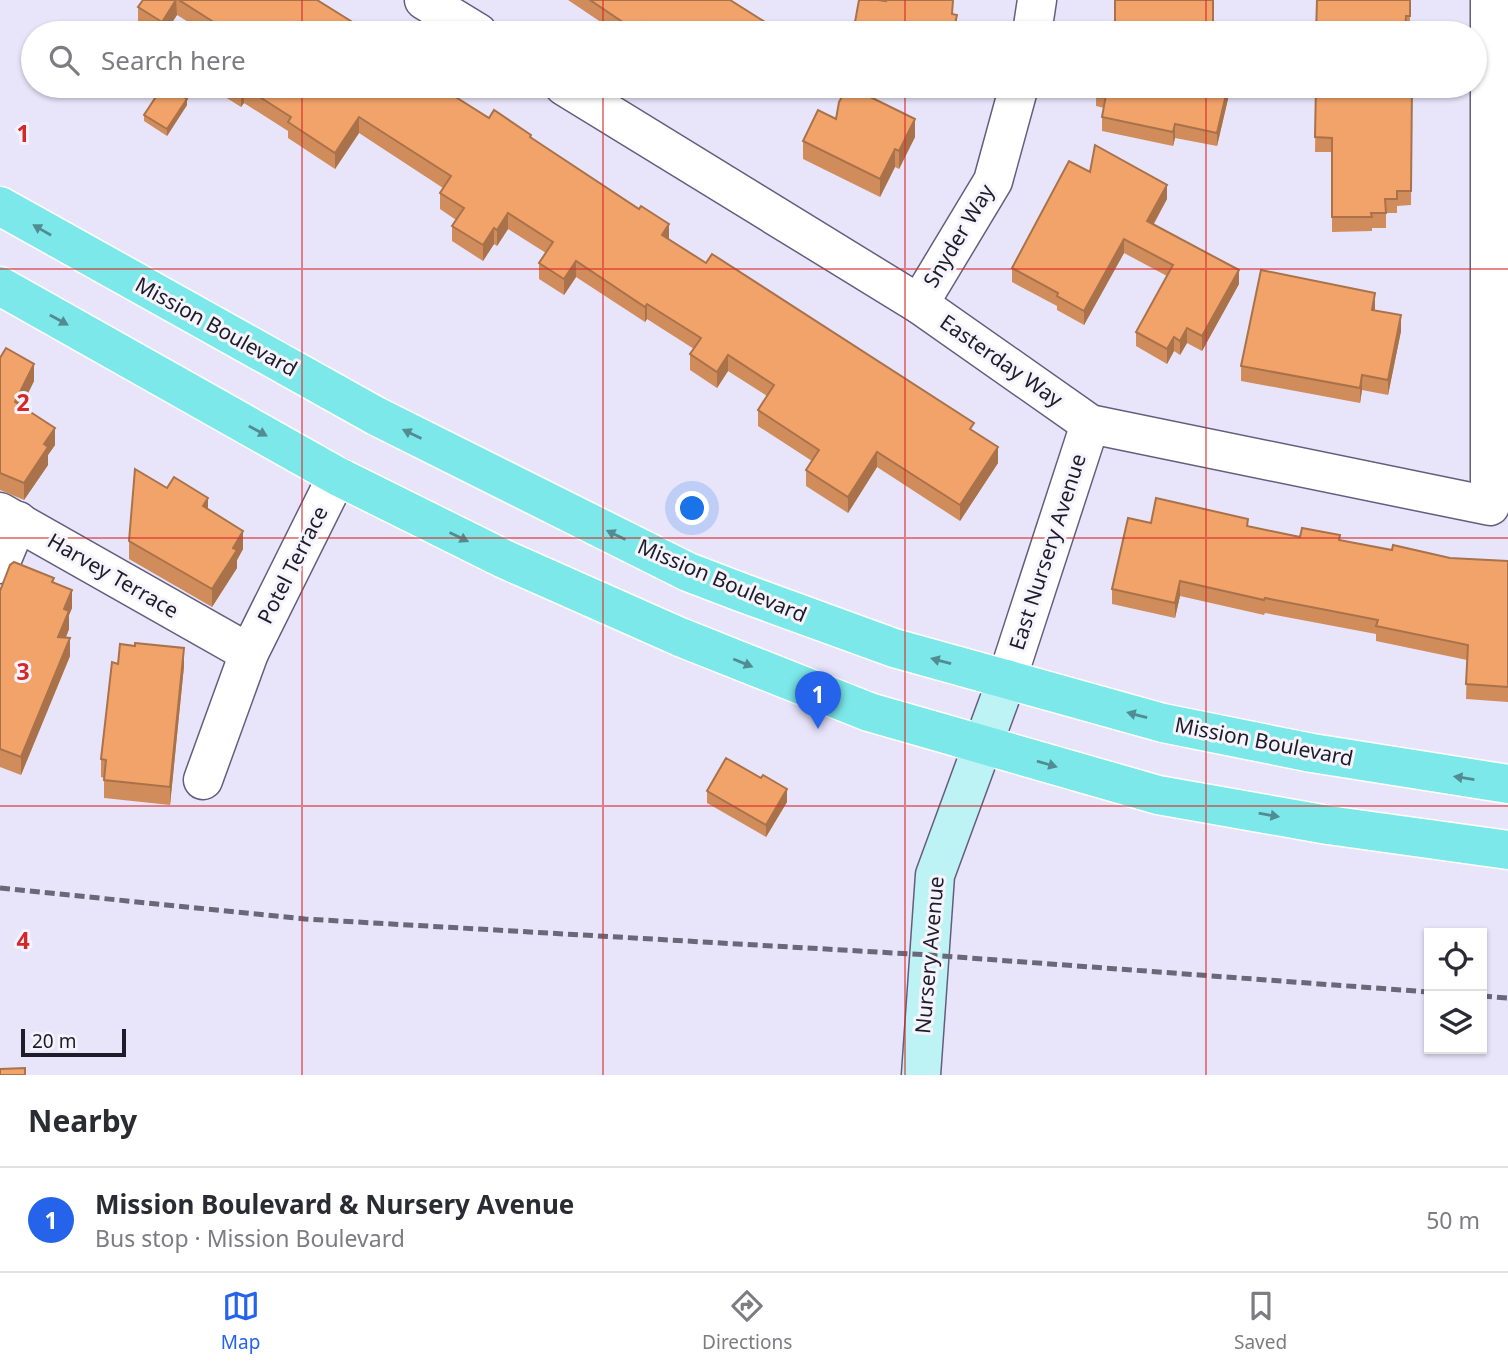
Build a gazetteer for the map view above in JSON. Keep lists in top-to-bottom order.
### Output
{
  "streets": {
    "main road": ["Mission Boulevard", "Nursery Avenue"],
    "street": [
      "Snyder Way",
      "Easterday Way",
      "East Nursery Avenue",
      "Potel Terrace",
      "Harvey Terrace"
    ]
  },
  "crossings": [
    ["Snyder Way", "Easterday Way"],
    ["Mission Boulevard", "East Nursery Avenue"],
    ["Mission Boulevard", "Nursery Avenue"],
    ["Easterday Way", "East Nursery Avenue"],
    ["East Nursery Avenue", "Nursery Avenue"],
    ["Potel Terrace", "Harvey Terrace"]
  ],
  "scale_bar": "20 m",
  "page": {
    "search": "Search here",
    "pins": "1",
    "scale": "20 m",
    "heading": "Nearby",
    "list": [
      {
        "mark": "1",
        "name": "Mission Boulevard & Nursery Avenue",
        "note": "Bus stop · Mission Boulevard",
        "value": "50 m"
      }
    ],
    "nav": ["Map", "Directions", "Saved"]
  },
  "grid": {
    "rows": [
      "1",
      "2",
      "3",
      "4"
    ]
  }
}
